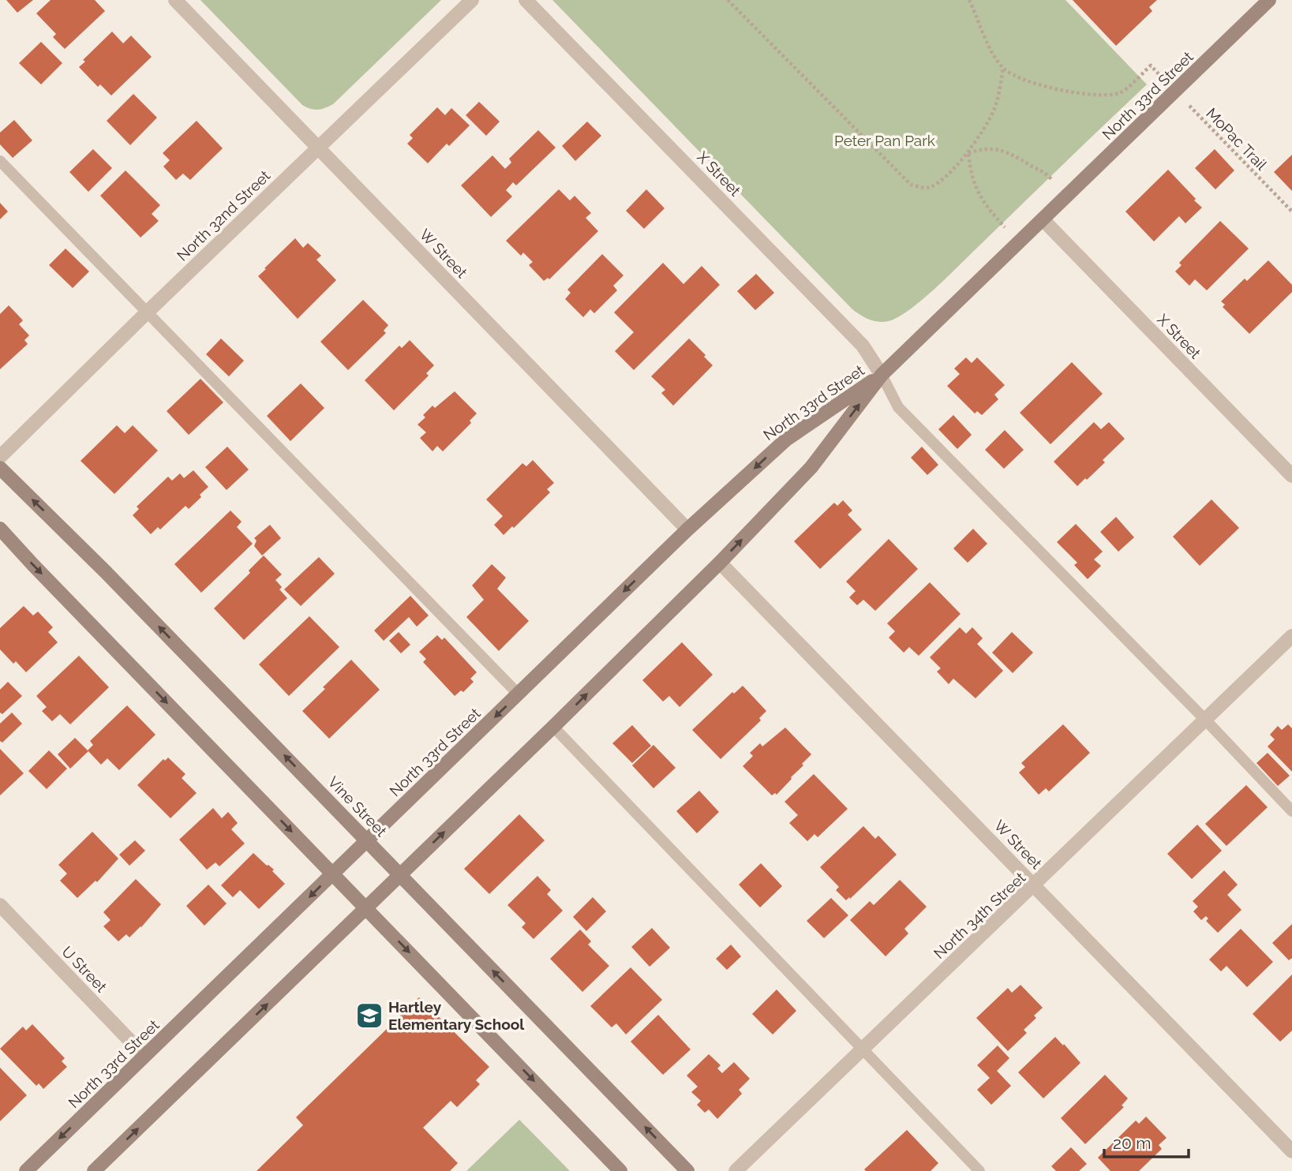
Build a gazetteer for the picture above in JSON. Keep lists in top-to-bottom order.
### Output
{
  "streets": {
    "main road": ["North 33rd Street", "Vine Street"],
    "street": [
      "X Street",
      "North 32nd Street",
      "W Street",
      "North 34th Street",
      "U Street"
    ],
    "path": ["MoPac Trail"]
  },
  "crossings": [
    ["North 33rd Street", "X Street"],
    ["North 33rd Street", "W Street"],
    ["North 33rd Street", "Vine Street"],
    ["North 33rd Street", "U Street"],
    ["North 32nd Street", "W Street"],
    ["W Street", "North 34th Street"]
  ],
  "parks": ["Peter Pan Park"],
  "places": {
    "school or university": ["Hartley Elementary School"]
  },
  "scale_bar": "20 m"
}
